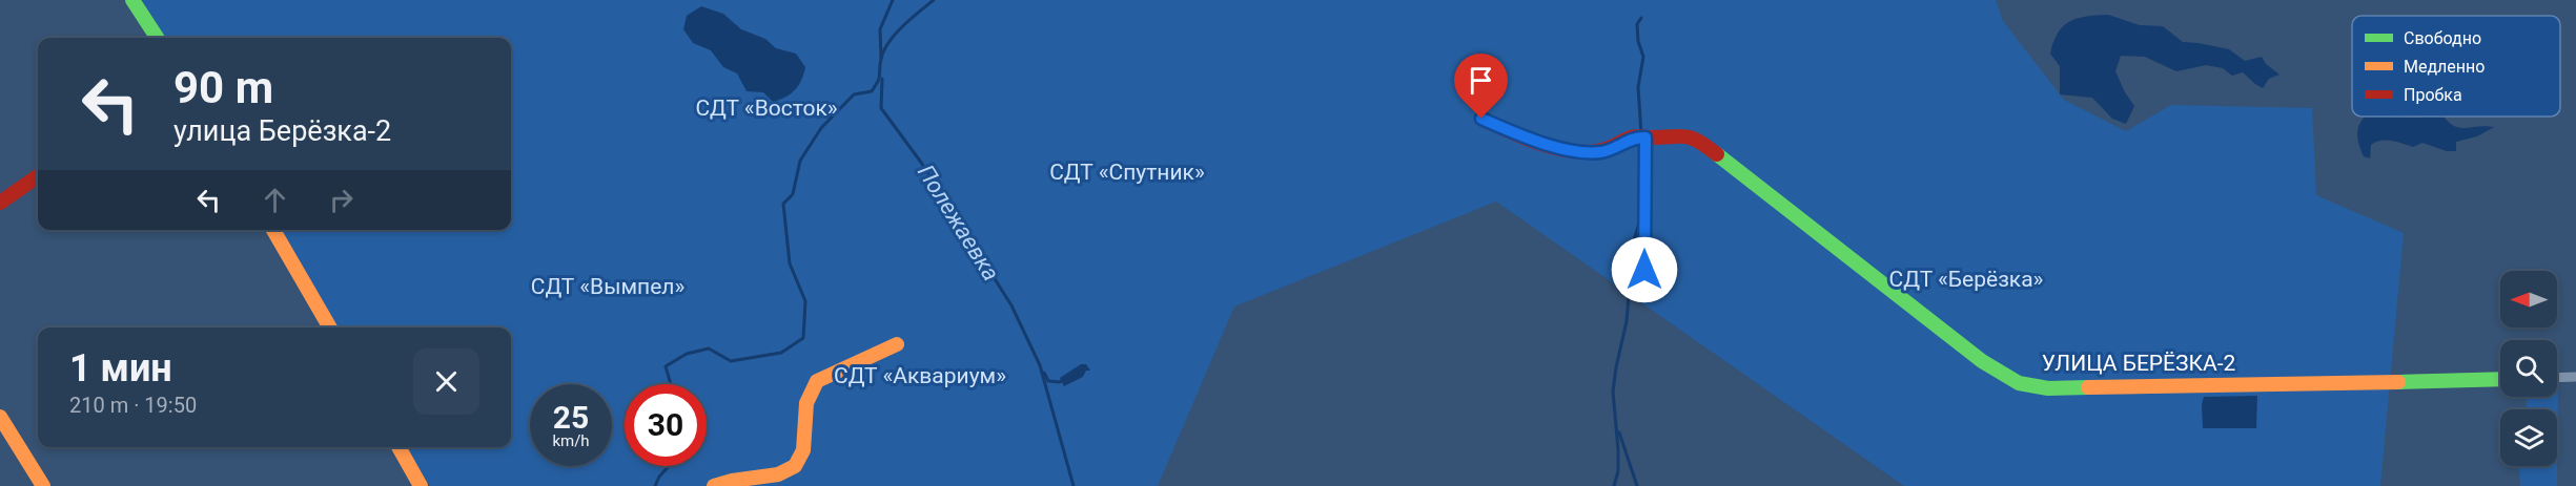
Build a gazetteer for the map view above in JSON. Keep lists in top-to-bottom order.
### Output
{
  "streets": {
    "street": ["УЛИЦА БЕРЁЗКА-2"]
  },
  "water": ["Полежаевка"],
  "parks": [
    "СДТ «Восток»",
    "СДТ «Спутник»",
    "СДТ «Берёзка»",
    "СДТ «Вымпел»",
    "СДТ «Аквариум»"
  ],
  "legend": ["Свободно", "Медленно", "Пробка"],
  "north": "left",
  "page": {
    "turn": ["90 m", "улица Берёзка-2"],
    "heading": ["1 мин", "210 m · 19:50"],
    "speed": "25 km/h",
    "limit": "30"
  }
}
